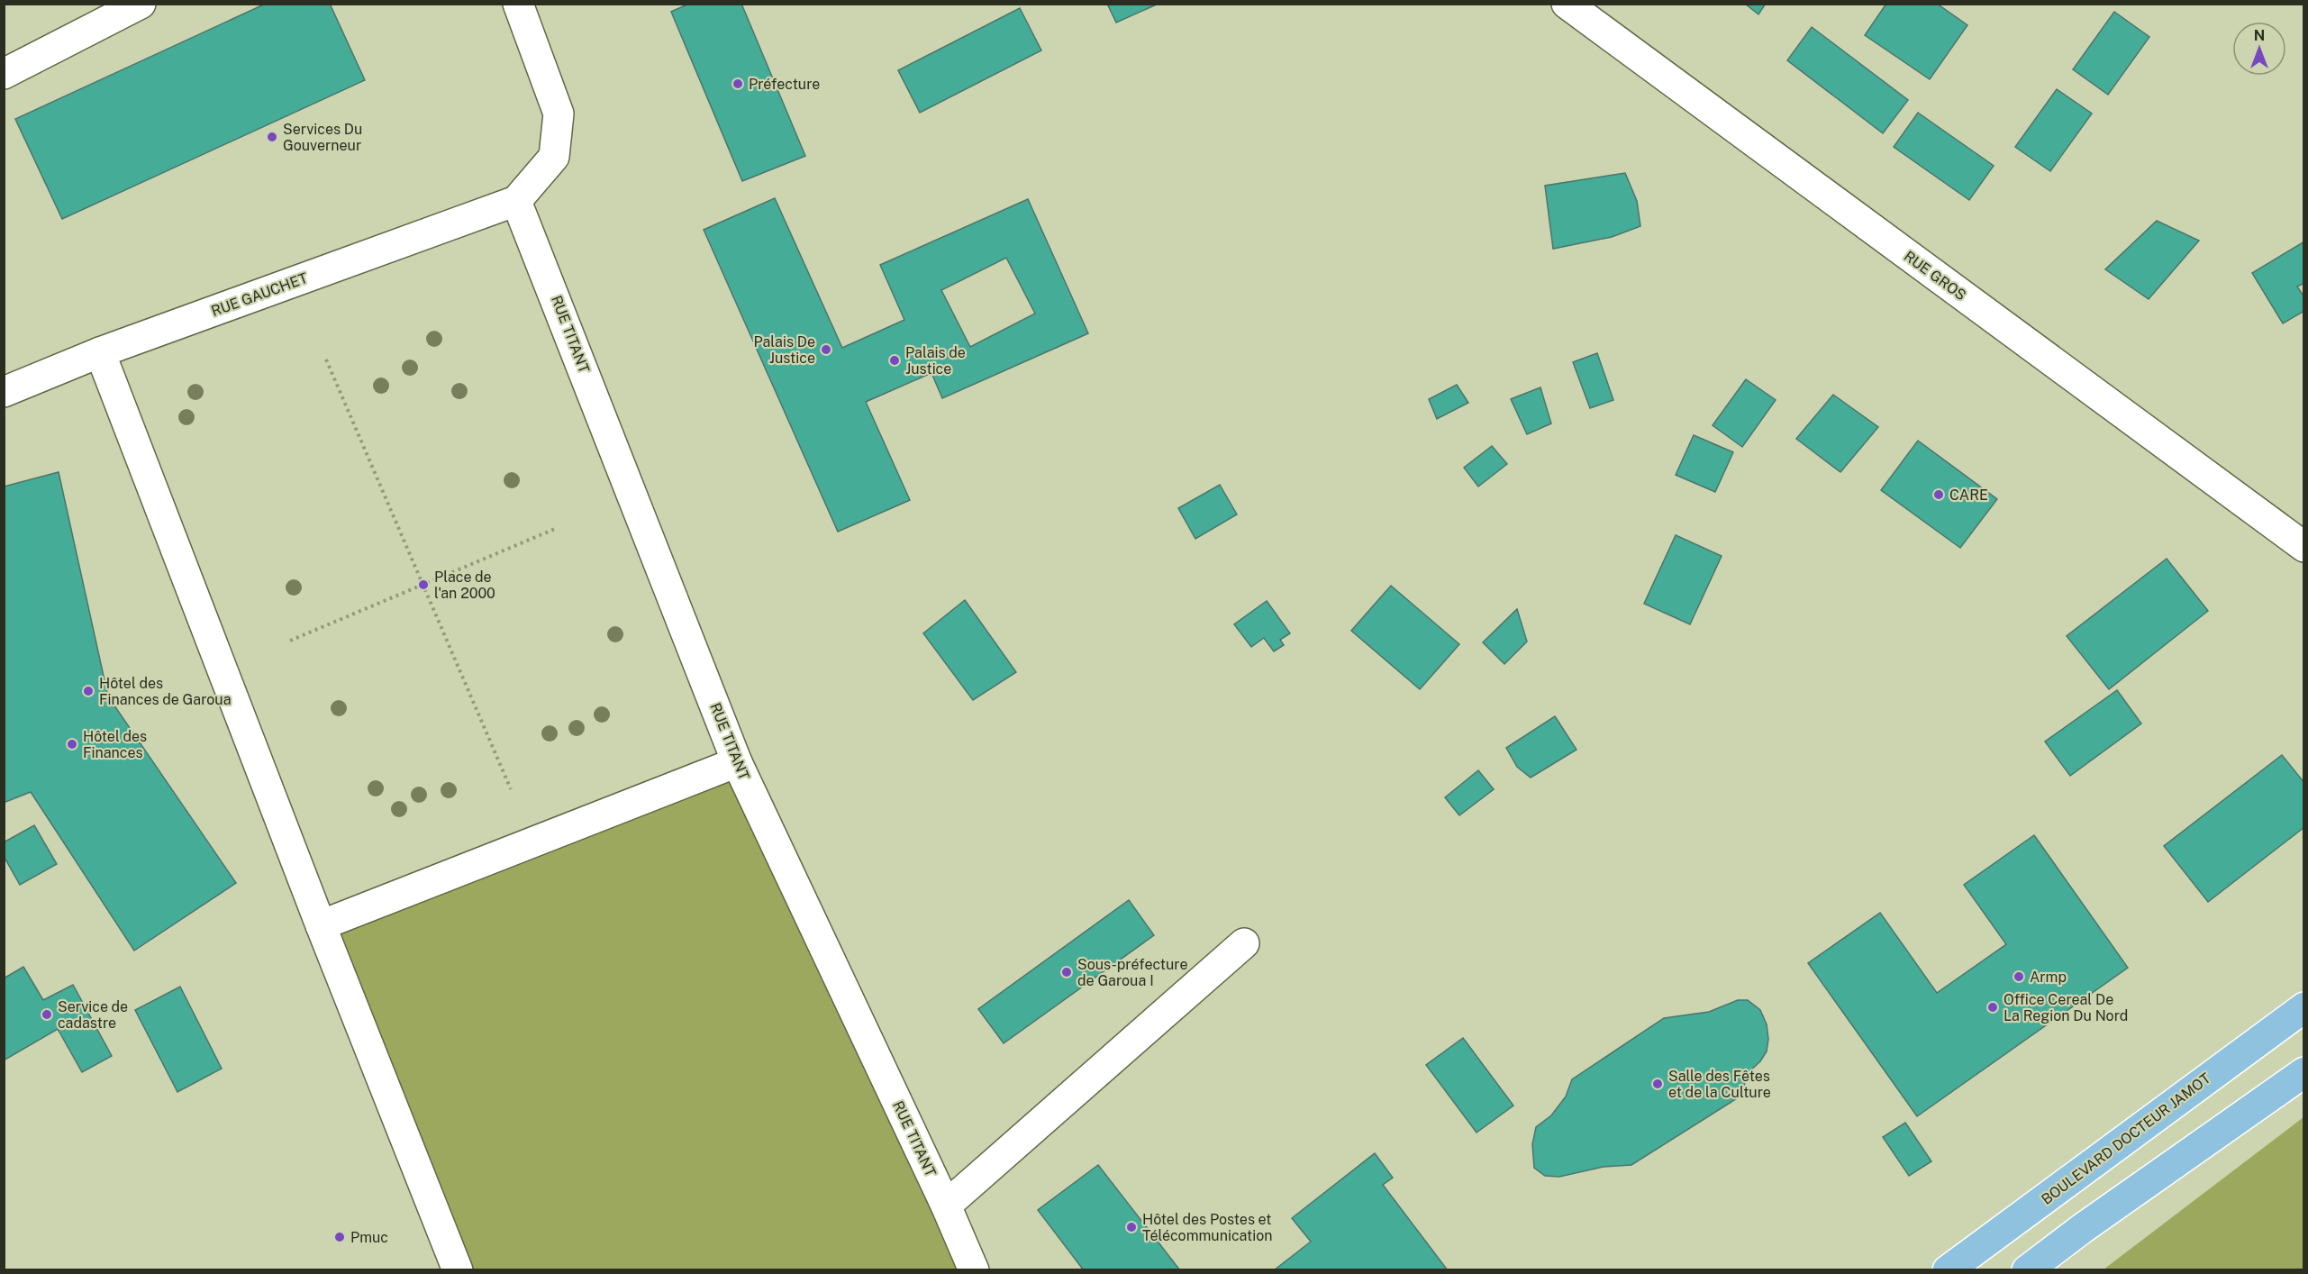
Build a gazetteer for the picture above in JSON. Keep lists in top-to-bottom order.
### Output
{
  "streets": {
    "main road": ["BOULEVARD DOCTEUR JAMOT"],
    "street": ["RUE GROS", "RUE GAUCHET", "RUE TITANT"]
  },
  "crossings": [
    ["RUE GAUCHET", "RUE TITANT"]
  ],
  "places": [
    "Préfecture",
    "Services Du Gouverneur",
    "Palais De Justice",
    "Palais de Justice",
    "CARE",
    "Place de l'an 2000",
    "Hôtel des Finances de Garoua",
    "Hôtel des Finances",
    "Sous-préfecture de Garoua I",
    "Armp",
    "Office Cereal De La Region Du Nord",
    "Service de cadastre",
    "Salle des Fêtes et de la Culture",
    "Hôtel des Postes et Télécommunication",
    "Pmuc"
  ],
  "north": "top"
}
